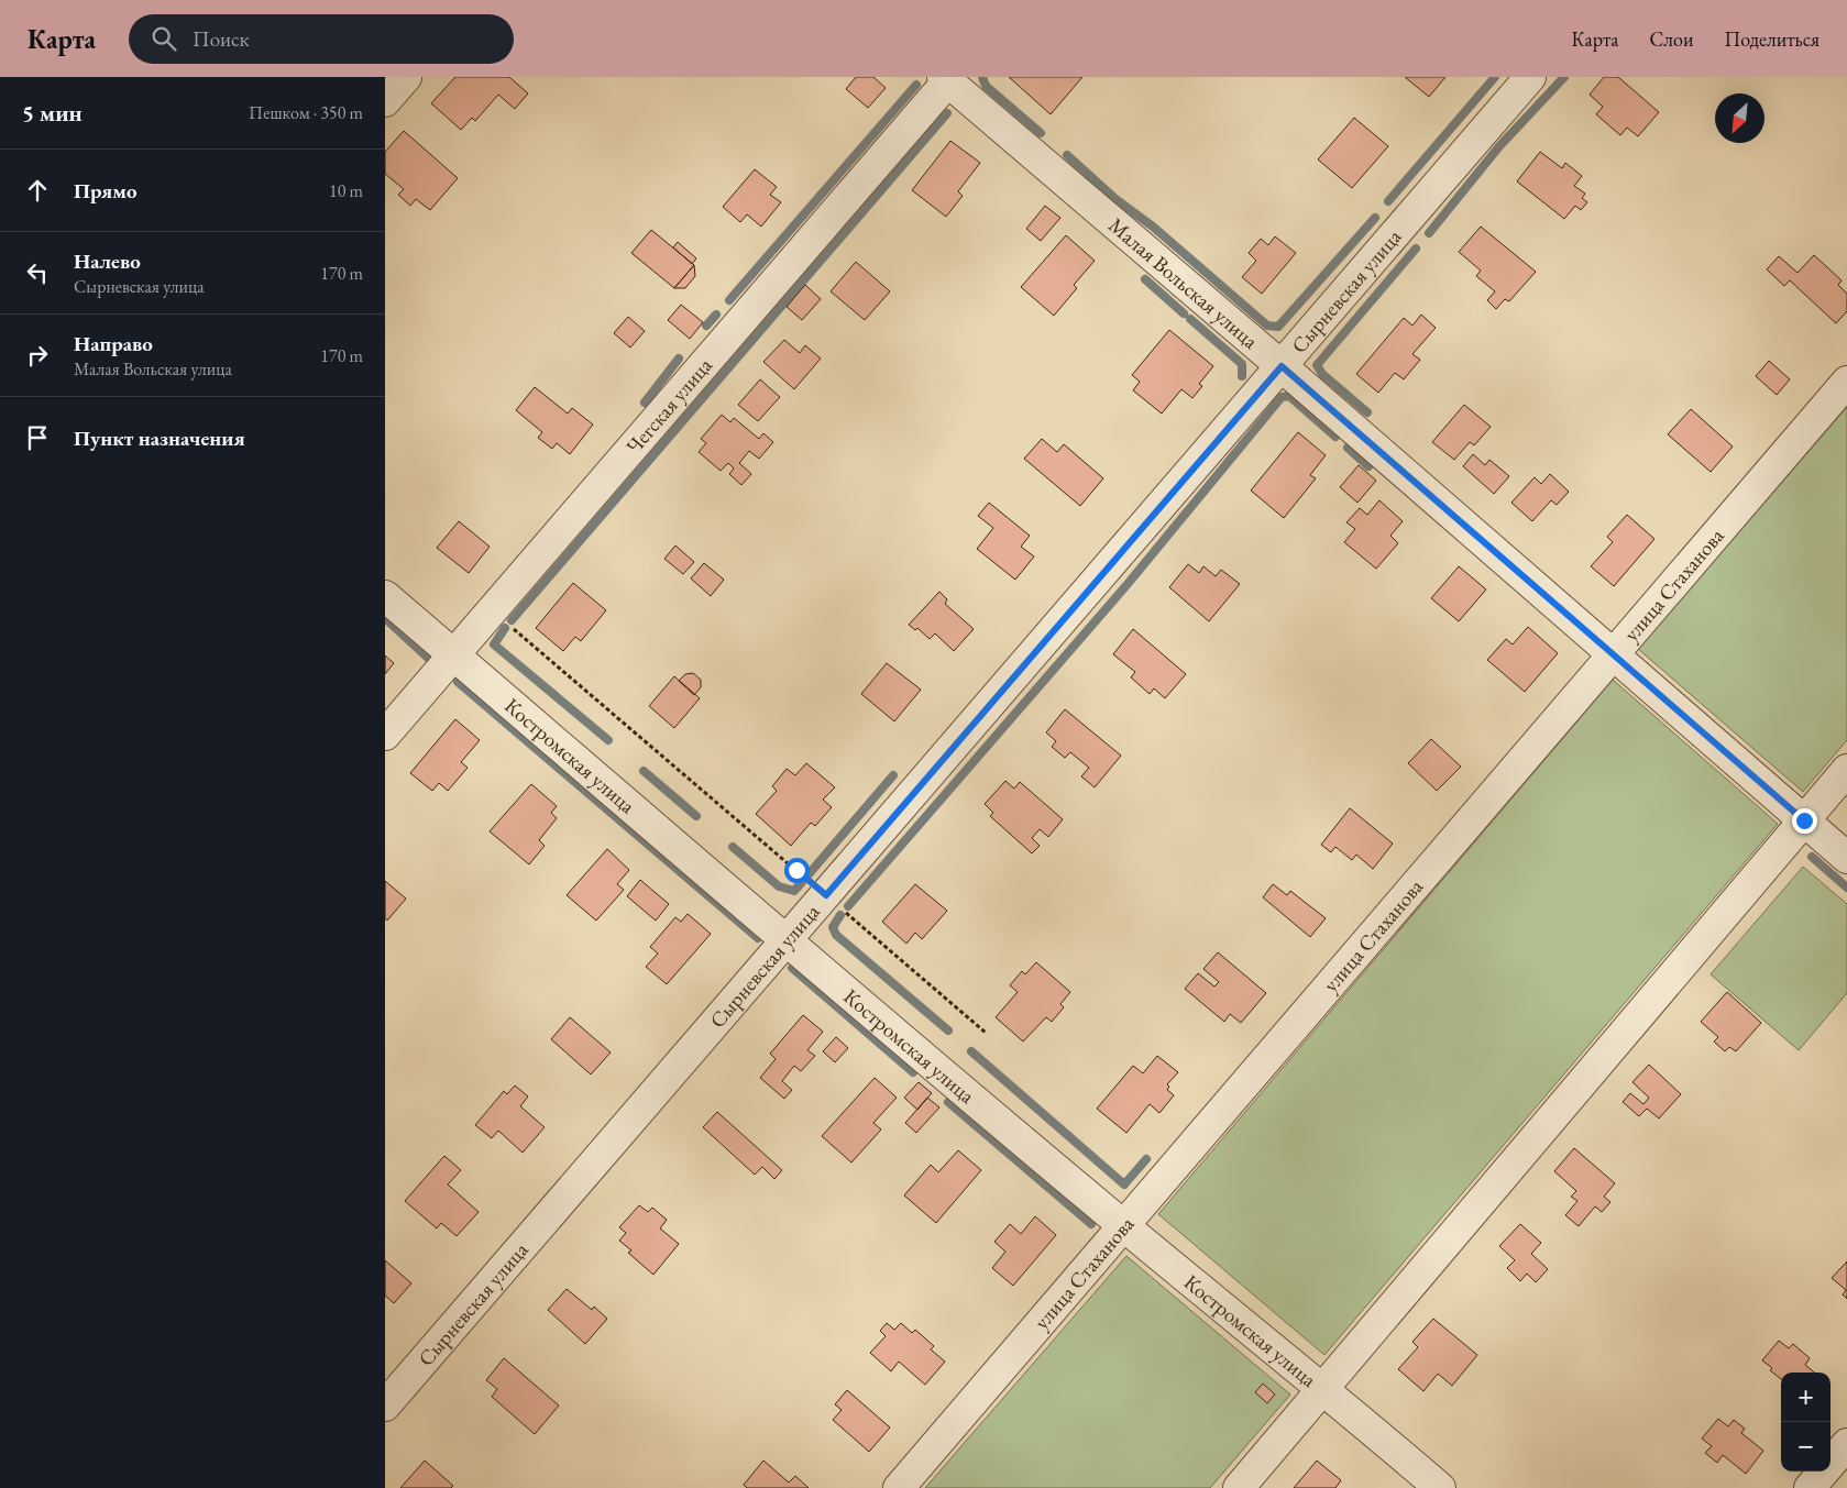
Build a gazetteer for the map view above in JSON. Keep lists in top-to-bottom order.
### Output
{
  "streets": {
    "street": [
      "Малая Вольская улица",
      "Сырневская улица",
      "Чегская улица",
      "улица Стаханова",
      "Костромская улица"
    ]
  },
  "crossings": [
    ["Малая Вольская улица", "Сырневская улица"],
    ["Малая Вольская улица", "Чегская улица"],
    ["Малая Вольская улица", "улица Стаханова"],
    ["Сырневская улица", "Костромская улица"],
    ["Чегская улица", "Костромская улица"],
    ["улица Стаханова", "Костромская улица"]
  ],
  "north": "bottom left",
  "page": {
    "header": "Карта",
    "search": "Поиск",
    "nav": ["Карта", "Слои", "Поделиться"],
    "heading": ["5 мин", "Пешком · 350 m"],
    "list": [
      ["Прямо", "10 m"],
      ["Налево", "Сырневская улица", "170 m"],
      ["Направо", "Малая Вольская улица", "170 m"],
      "Пункт назначения"
    ],
    "map_buttons": ["+", "−"]
  }
}
